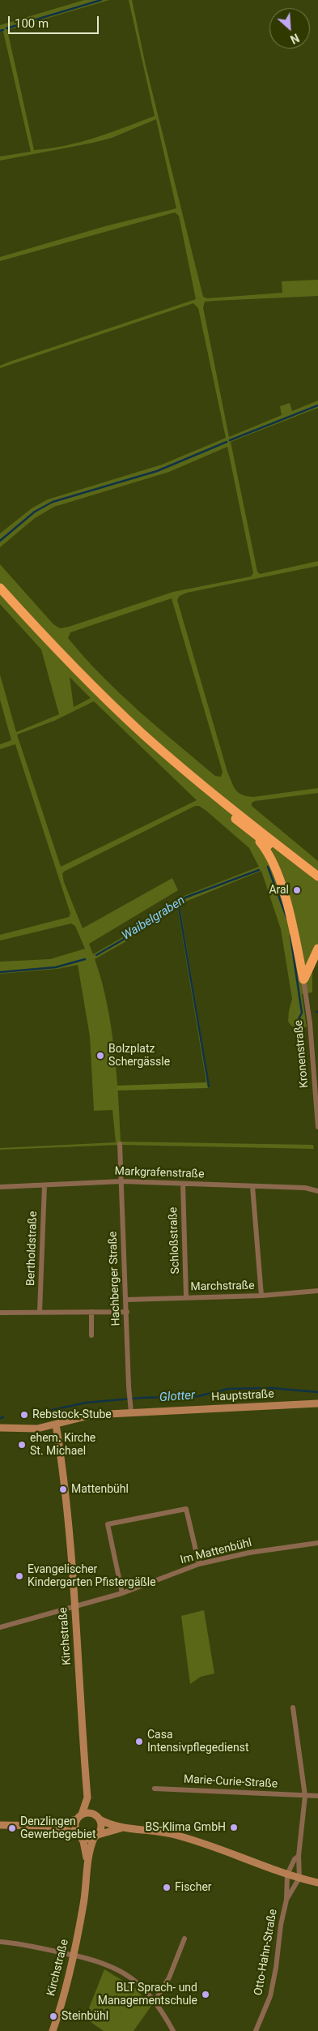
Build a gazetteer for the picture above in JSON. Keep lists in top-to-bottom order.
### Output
{
  "streets": {
    "main road": ["Hauptstraße", "Kirchstraße"],
    "street": [
      "Kronenstraße",
      "Markgrafenstraße",
      "Schloßstraße",
      "Bertholdstraße",
      "Hachberger Straße",
      "Marchstraße",
      "Im Mattenbühl",
      "Marie-Curie-Straße",
      "Otto-Hahn-Straße"
    ]
  },
  "crossings": [
    ["Markgrafenstraße", "Schloßstraße"],
    ["Markgrafenstraße", "Bertholdstraße"],
    ["Markgrafenstraße", "Hachberger Straße"],
    ["Schloßstraße", "Marchstraße"],
    ["Hachberger Straße", "Marchstraße"],
    ["Hachberger Straße", "Hauptstraße"],
    ["Hauptstraße", "Kirchstraße"],
    ["Im Mattenbühl", "Kirchstraße"]
  ],
  "water": ["Waibelgraben", "Glotter"],
  "places": [
    "Aral",
    "Bolzplatz Schergässle",
    "Rebstock-Stube",
    "ehem. Kirche St. Michael",
    "Mattenbühl",
    "Evangelischer Kindergarten Pfistergäßle",
    "Casa Intensivpflegedienst",
    "BS-Klima GmbH",
    "Denzlingen Gewerbegebiet",
    "Fischer",
    "BLT Sprach- und Managementschule",
    "Steinbühl"
  ],
  "scale_bar": "100 m",
  "north": "bottom right"
}
